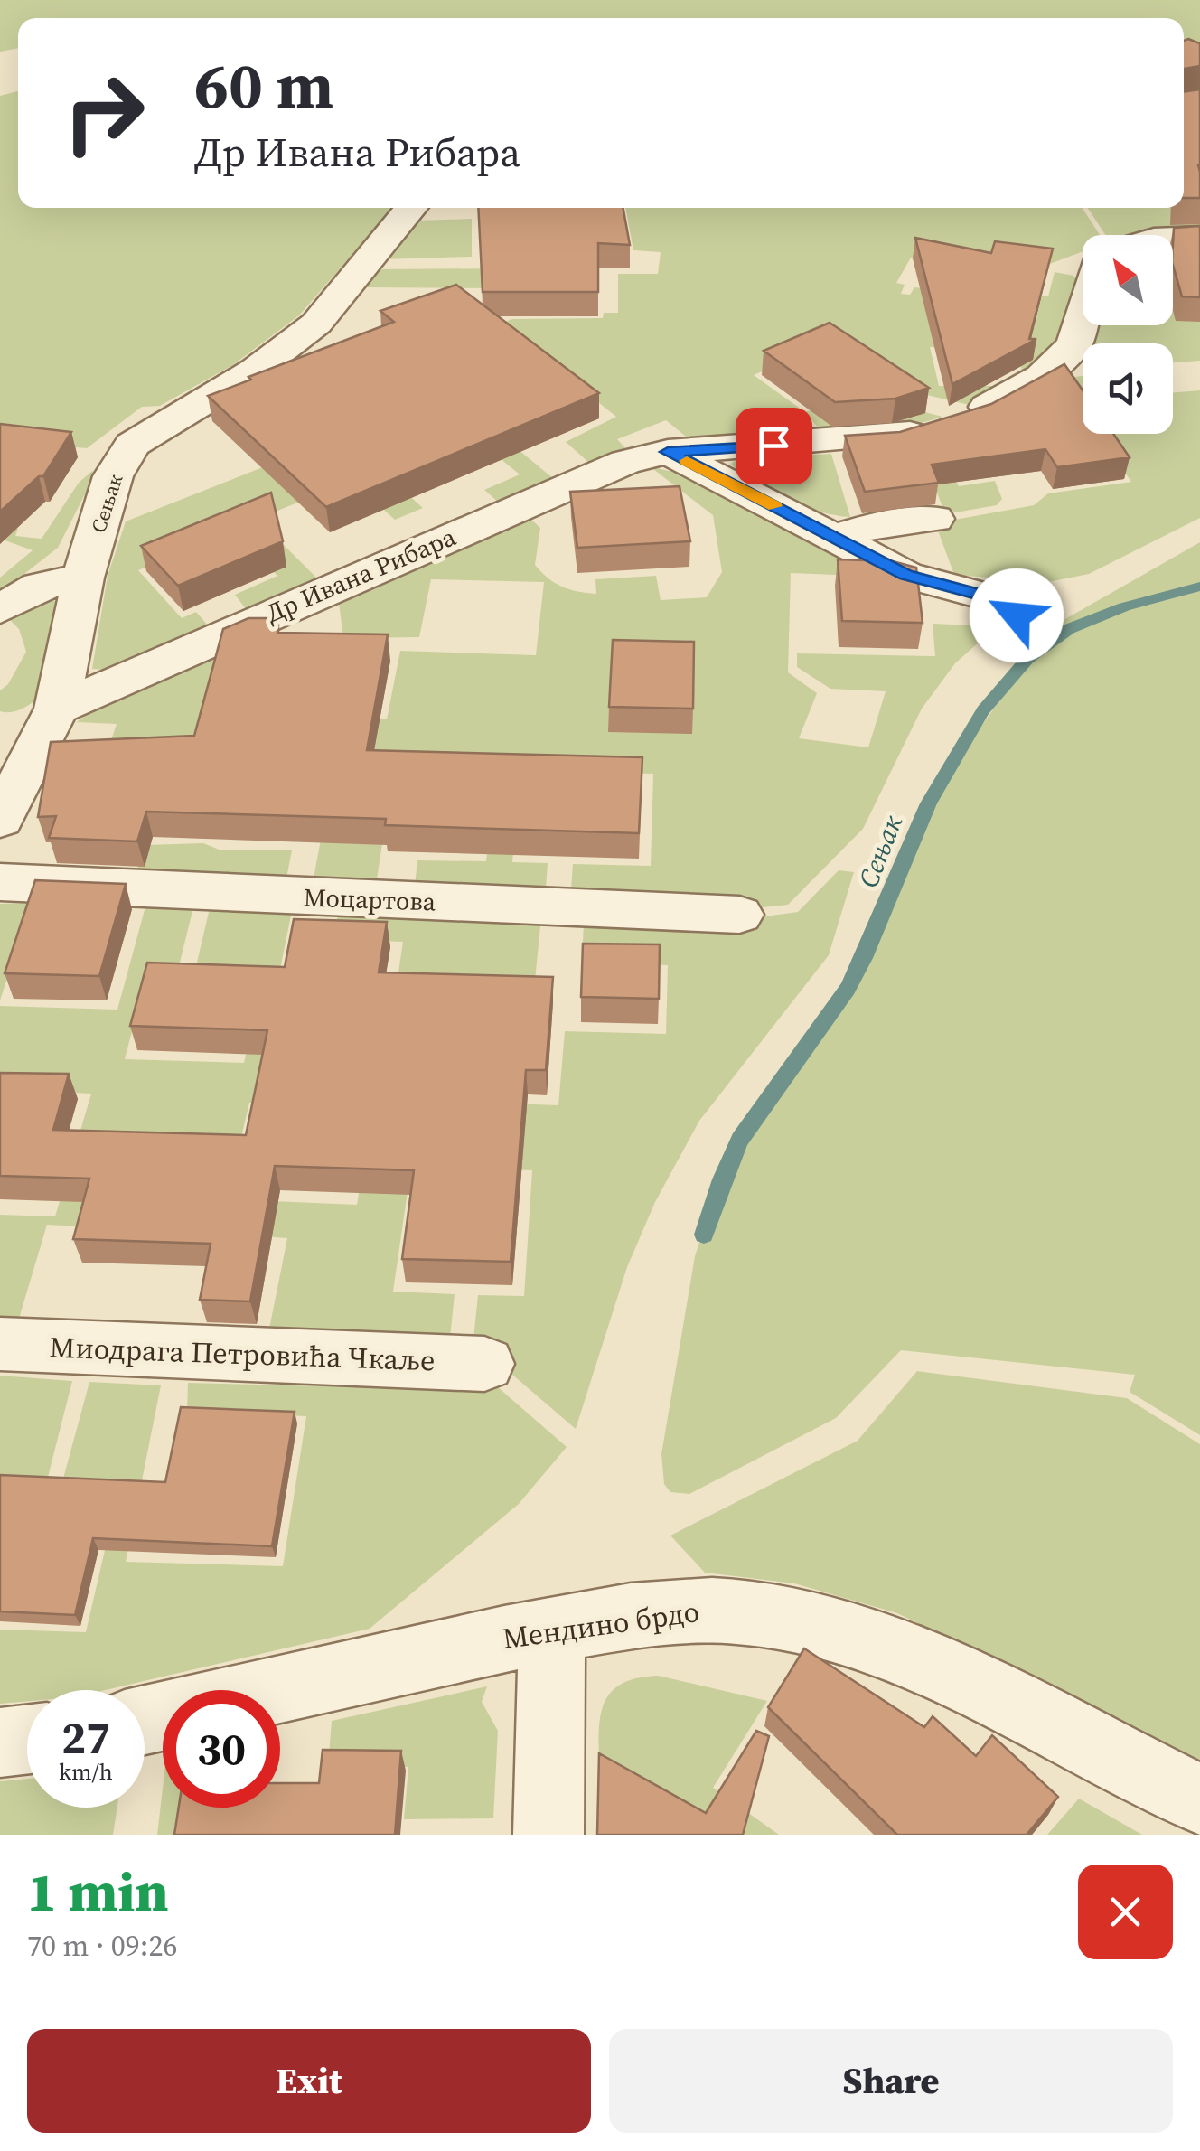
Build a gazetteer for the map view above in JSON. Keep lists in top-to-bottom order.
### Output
{
  "streets": {
    "street": [
      "Сењак",
      "Др Ивана Рибара",
      "Моцартова",
      "Миодрага Петровића Чкаље",
      "Мендино брдо"
    ]
  },
  "crossings": [
    ["Сењак", "Др Ивана Рибара"]
  ],
  "water": ["Сењак"],
  "north": "top left",
  "page": {
    "turn": ["60 m", "Др Ивана Рибара"],
    "speed": "27 km/h",
    "limit": "30",
    "heading": ["1 min", "70 m · 09:26"],
    "buttons": ["Exit", "Share"]
  }
}
